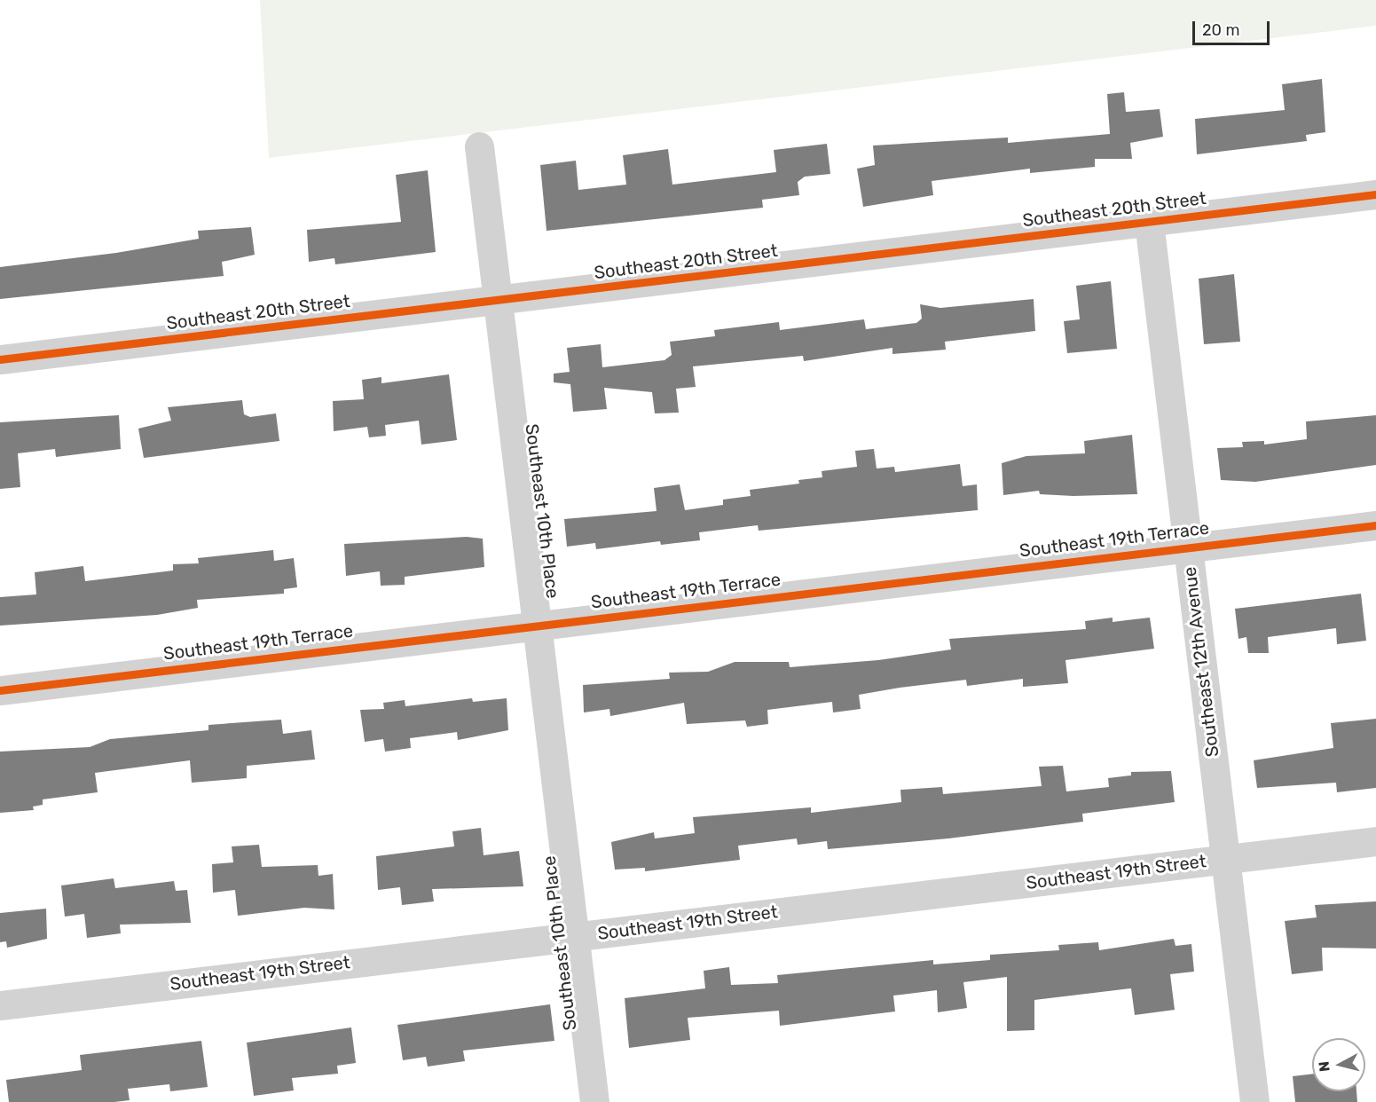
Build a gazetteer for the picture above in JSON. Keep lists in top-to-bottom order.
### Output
{
  "streets": {
    "street": [
      "Southeast 20th Street",
      "Southeast 10th Place",
      "Southeast 19th Terrace",
      "Southeast 12th Avenue",
      "Southeast 19th Street"
    ]
  },
  "crossings": [
    ["Southeast 20th Street", "Southeast 10th Place"],
    ["Southeast 20th Street", "Southeast 12th Avenue"],
    ["Southeast 10th Place", "Southeast 19th Terrace"],
    ["Southeast 10th Place", "Southeast 19th Street"],
    ["Southeast 19th Terrace", "Southeast 12th Avenue"],
    ["Southeast 12th Avenue", "Southeast 19th Street"]
  ],
  "scale_bar": "20 m",
  "north": "left"
}
